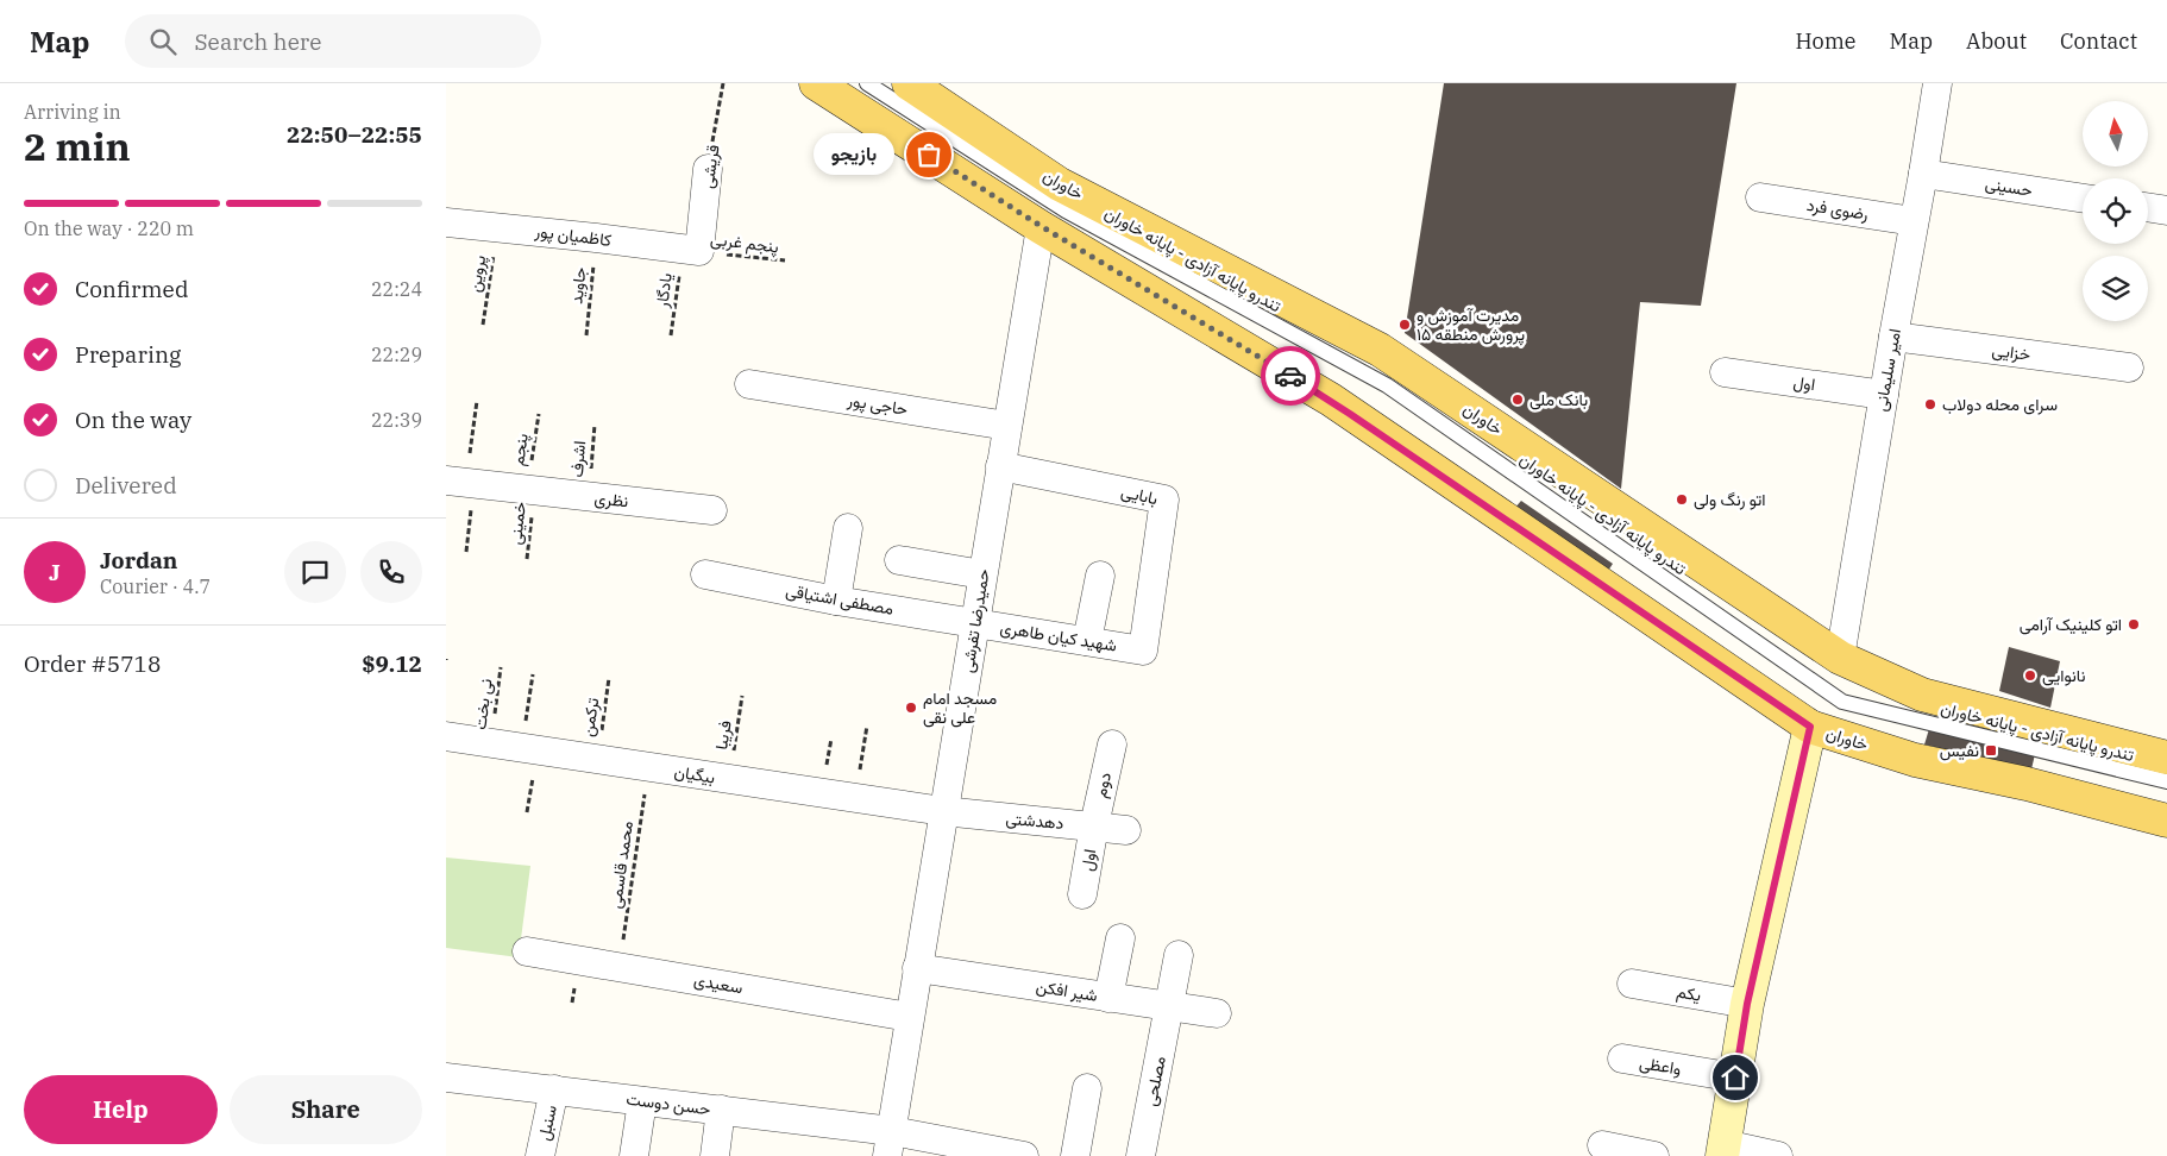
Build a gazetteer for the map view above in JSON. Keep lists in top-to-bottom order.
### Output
{
  "streets": {
    "main road": ["خاوران"],
    "street": [
      "قریشی",
      "حسینی",
      "رضوی فرد",
      "کاظمیان پور",
      "خزایی",
      "امیر سلیمانی",
      "اول",
      "حاجی پور",
      "بابایی",
      "نظری",
      "مصطفی اشتیاقی",
      "حمیدرضا تفرشی",
      "شهید کیان طاهری",
      "بیگیان",
      "دوم",
      "دهدشتی",
      "سعیدی",
      "شیر افکن",
      "یکم",
      "واعظی",
      "مصلحی",
      "حسن دوست",
      "سنبل"
    ],
    "lane": ["تندرو پایانه آزادی - پایانه خاوران"],
    "path": [
      "پنجم غربی",
      "پروین",
      "جاوید",
      "یادگار",
      "پنجم",
      "اشرف",
      "خمینی",
      "نی بخت",
      "ترکمن",
      "فریبا",
      "محمد قاسمی"
    ]
  },
  "crossings": [
    ["قریشی", "کاظمیان پور"],
    ["قریشی", "پنجم غربی"],
    ["قریشی", "یادگار"],
    ["خاوران", "امیر سلیمانی"],
    ["خاوران", "حمیدرضا تفرشی"],
    ["حسینی", "امیر سلیمانی"],
    ["رضوی فرد", "امیر سلیمانی"],
    ["کاظمیان پور", "پنجم غربی"],
    ["کاظمیان پور", "پروین"],
    ["کاظمیان پور", "جاوید"],
    ["کاظمیان پور", "یادگار"],
    ["پنجم غربی", "یادگار"],
    ["خزایی", "امیر سلیمانی"],
    ["امیر سلیمانی", "اول"],
    ["اول", "دوم"],
    ["اول", "دهدشتی"],
    ["حاجی پور", "حمیدرضا تفرشی"],
    ["پنجم", "نظری"],
    ["پنجم", "خمینی"],
    ["اشرف", "نظری"],
    ["بابایی", "حمیدرضا تفرشی"],
    ["بابایی", "شهید کیان طاهری"],
    ["نظری", "خمینی"],
    ["مصطفی اشتیاقی", "حمیدرضا تفرشی"],
    ["مصطفی اشتیاقی", "شهید کیان طاهری"],
    ["حمیدرضا تفرشی", "شهید کیان طاهری"],
    ["حمیدرضا تفرشی", "بیگیان"],
    ["حمیدرضا تفرشی", "دهدشتی"],
    ["حمیدرضا تفرشی", "سعیدی"],
    ["حمیدرضا تفرشی", "شیر افکن"],
    ["حمیدرضا تفرشی", "حسن دوست"],
    ["نی بخت", "بیگیان"],
    ["ترکمن", "بیگیان"],
    ["فریبا", "بیگیان"],
    ["بیگیان", "دهدشتی"],
    ["بیگیان", "محمد قاسمی"],
    ["دوم", "دهدشتی"],
    ["محمد قاسمی", "سعیدی"],
    ["شیر افکن", "مصلحی"],
    ["حسن دوست", "سنبل"]
  ],
  "places": {
    "other": [
      "بازیجو",
      "مدیرت آموزش و پرورش منطقه ۱۵",
      "بانک ملی",
      "سرای محله دولاب",
      "اتو رنگ ولی",
      "اتو کلینیک آرامی",
      "نانوایی",
      "مسجد امام علی نقی"
    ],
    "transit": ["نفیس"]
  },
  "north": "top",
  "page": {
    "header": "Map",
    "search": "Search here",
    "nav": [
      "Home",
      "Map",
      "About",
      "Contact"
    ],
    "heading": ["2 min", "Arriving in", "22:50–22:55"],
    "panel": [
      "Jordan",
      "Courier · 4.7",
      "Order #5718",
      "$9.12"
    ],
    "bubble": "بازیجو",
    "bar": "On the way · 220 m",
    "list": [
      ["Confirmed", "22:24"],
      ["Preparing", "22:29"],
      ["On the way", "22:39"],
      "Delivered"
    ],
    "round": "J",
    "buttons": ["Help", "Share"]
  }
}
